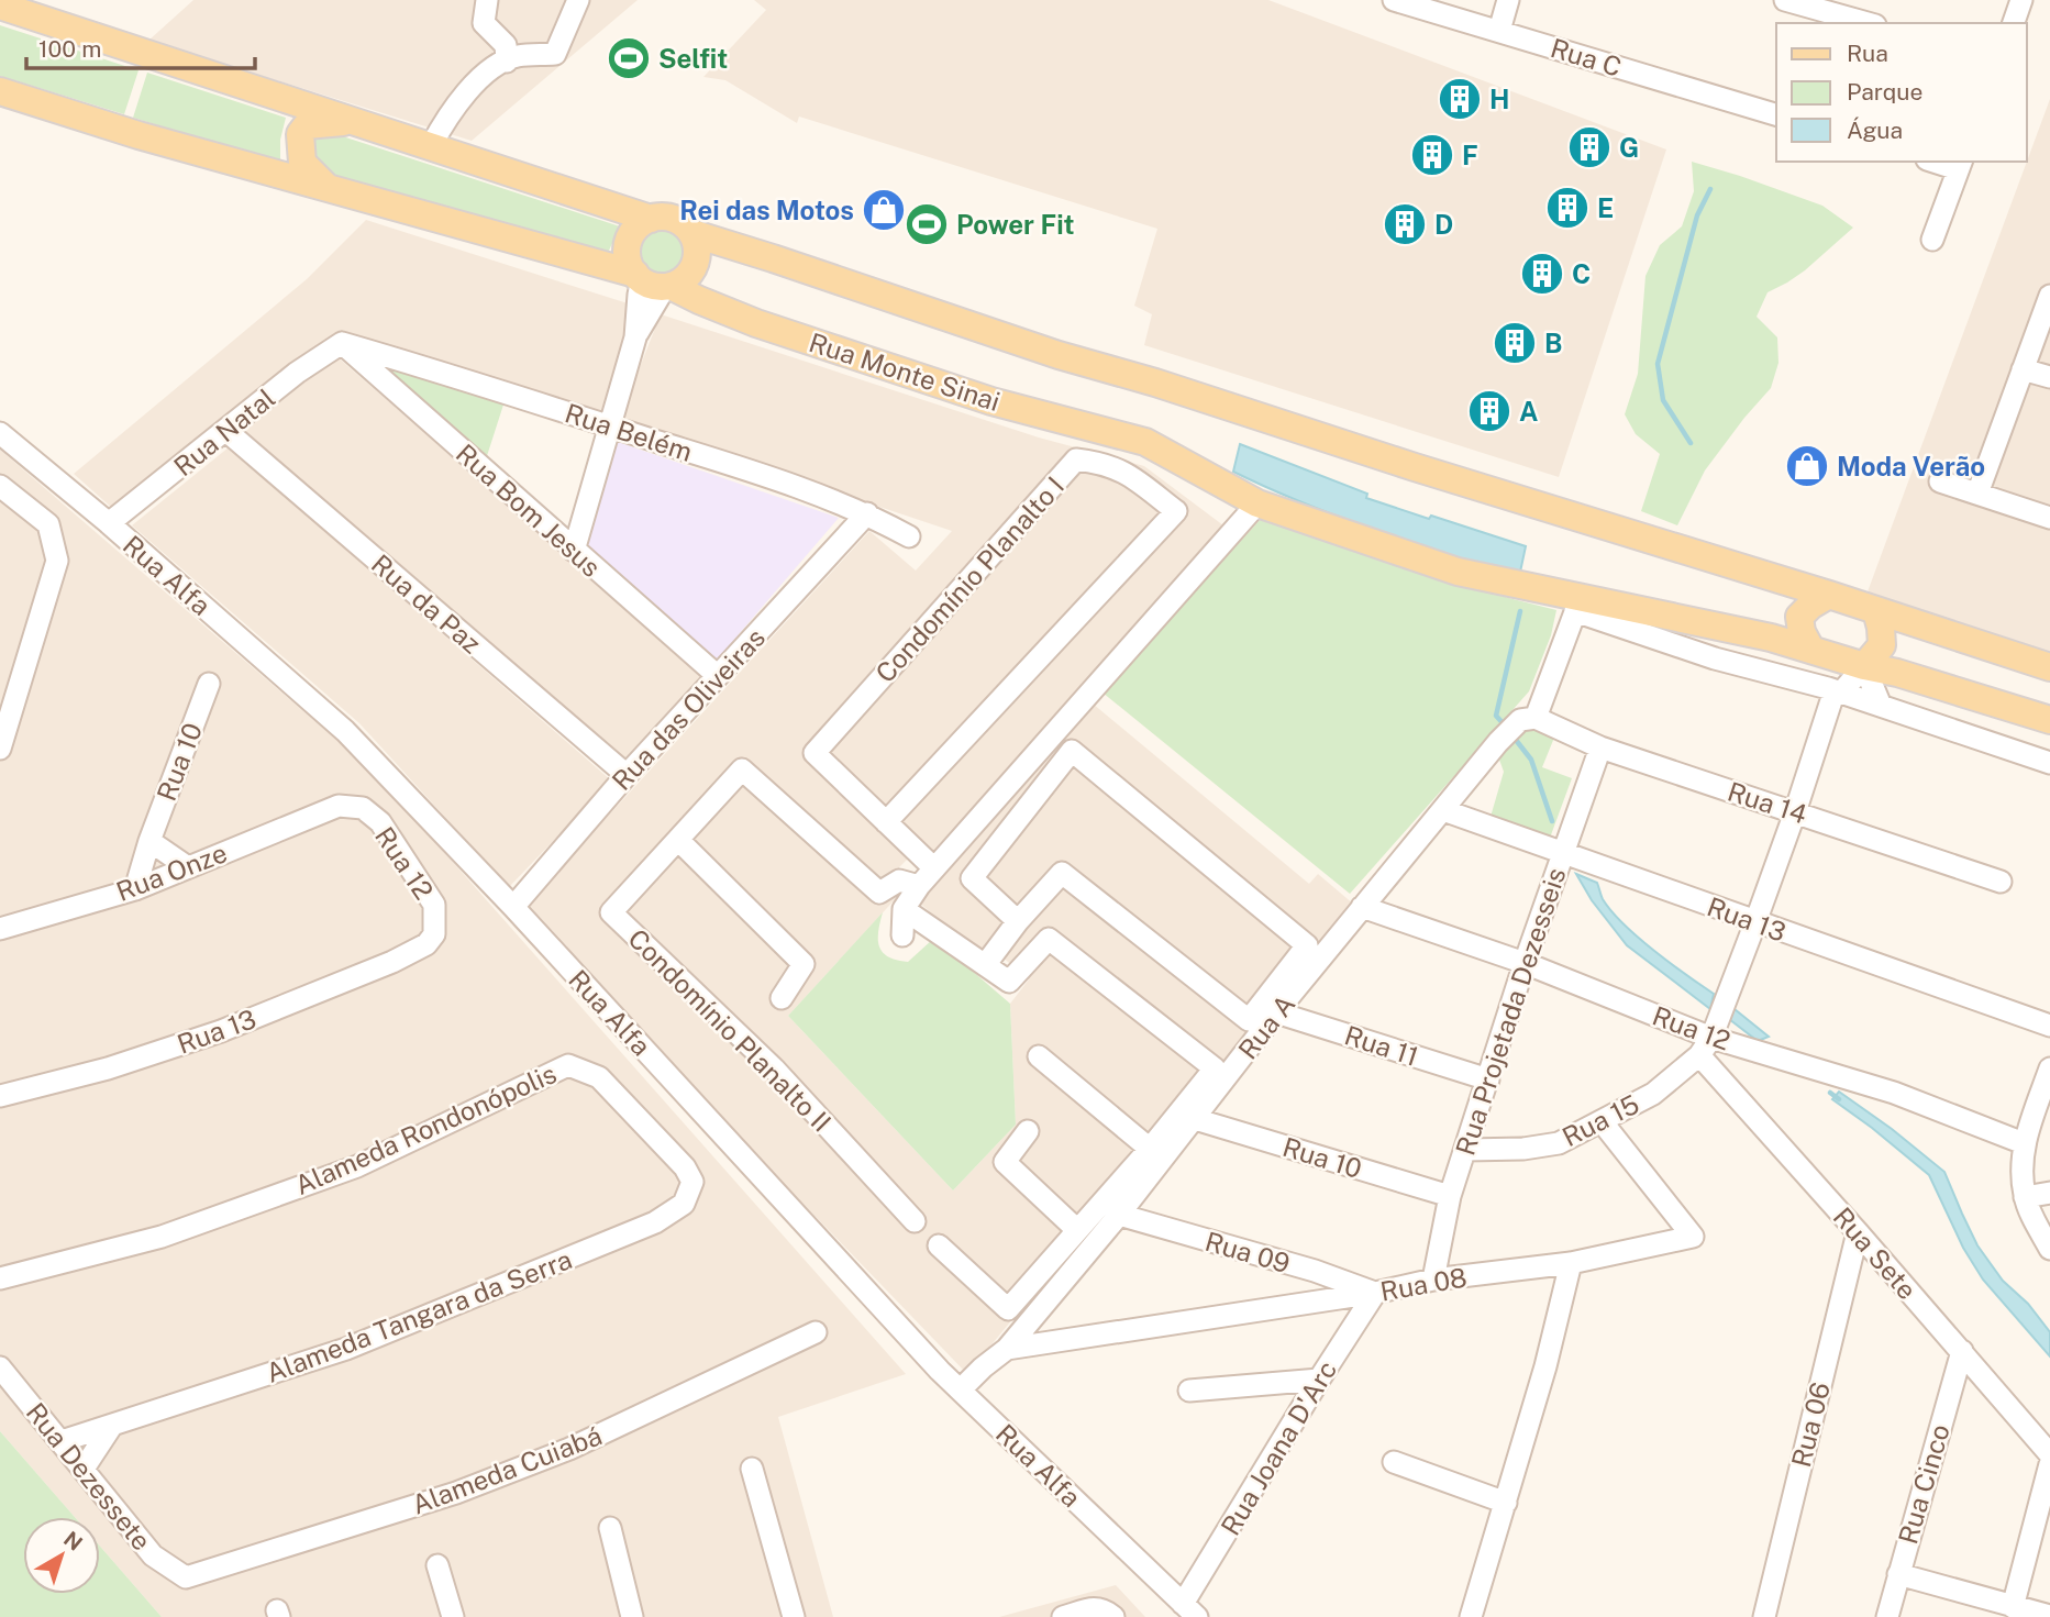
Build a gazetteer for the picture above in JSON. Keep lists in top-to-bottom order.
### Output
{
  "streets": {
    "main road": ["Rua Monte Sinai"],
    "street": [
      "Rua C",
      "Rua Natal",
      "Rua Belém",
      "Rua Bom Jesus",
      "Rua Alfa",
      "Condomínio Planalto I",
      "Rua da Paz",
      "Rua das Oliveiras",
      "Rua 10",
      "Rua 14",
      "Rua 12",
      "Rua Onze",
      "Rua 13",
      "Rua Projetada Dezesseis",
      "Rua A",
      "Condomínio Planalto II",
      "Rua 11",
      "Rua 15",
      "Alameda Rondonópolis",
      "Rua 09",
      "Rua Sete",
      "Rua 08",
      "Alameda Tangara da Serra",
      "Rua 06",
      "Rua Joana D'Arc",
      "Alameda Cuiabá",
      "Rua Dezessete",
      "Rua Cinco"
    ]
  },
  "crossings": [
    ["Rua Monte Sinai", "Rua 15"],
    ["Rua Natal", "Rua Belém"],
    ["Rua Natal", "Rua Bom Jesus"],
    ["Rua Natal", "Rua Alfa"],
    ["Rua Natal", "Rua da Paz"],
    ["Rua Belém", "Rua Bom Jesus"],
    ["Rua Belém", "Rua das Oliveiras"],
    ["Rua Bom Jesus", "Rua das Oliveiras"],
    ["Rua Alfa", "Rua das Oliveiras"],
    ["Rua Alfa", "Rua A"],
    ["Rua Alfa", "Rua Joana D'Arc"],
    ["Rua da Paz", "Rua das Oliveiras"],
    ["Rua 10", "Rua Onze"],
    ["Rua 10", "Rua Projetada Dezesseis"],
    ["Rua 10", "Rua A"],
    ["Rua 14", "Rua Projetada Dezesseis"],
    ["Rua 14", "Rua A"],
    ["Rua 14", "Rua 15"],
    ["Rua 12", "Rua Onze"],
    ["Rua 12", "Rua 13"],
    ["Rua 12", "Rua Projetada Dezesseis"],
    ["Rua 12", "Rua A"],
    ["Rua 12", "Rua 15"],
    ["Rua 12", "Rua Sete"],
    ["Rua 13", "Rua Projetada Dezesseis"],
    ["Rua 13", "Rua A"],
    ["Rua 13", "Rua 15"],
    ["Rua Projetada Dezesseis", "Rua 11"],
    ["Rua Projetada Dezesseis", "Rua 15"],
    ["Rua Projetada Dezesseis", "Rua 08"],
    ["Rua A", "Rua 11"],
    ["Rua A", "Rua 09"],
    ["Rua A", "Rua 08"],
    ["Rua 15", "Rua Sete"],
    ["Rua 15", "Rua 08"],
    ["Alameda Rondonópolis", "Alameda Tangara da Serra"],
    ["Rua 09", "Rua 08"],
    ["Rua 09", "Rua Joana D'Arc"],
    ["Rua Sete", "Rua 06"],
    ["Rua Sete", "Rua Cinco"],
    ["Rua 08", "Rua Joana D'Arc"],
    ["Alameda Tangara da Serra", "Rua Dezessete"],
    ["Alameda Cuiabá", "Rua Dezessete"]
  ],
  "places": {
    "sports": ["Selfit", "Power Fit"],
    "building": [
      "H",
      "G",
      "F",
      "E",
      "D",
      "C",
      "B",
      "A"
    ],
    "shop": ["Rei das Motos", "Moda Verão"]
  },
  "legend": ["Rua", "Parque", "Água"],
  "scale_bar": "100 m",
  "north": "top right"
}
